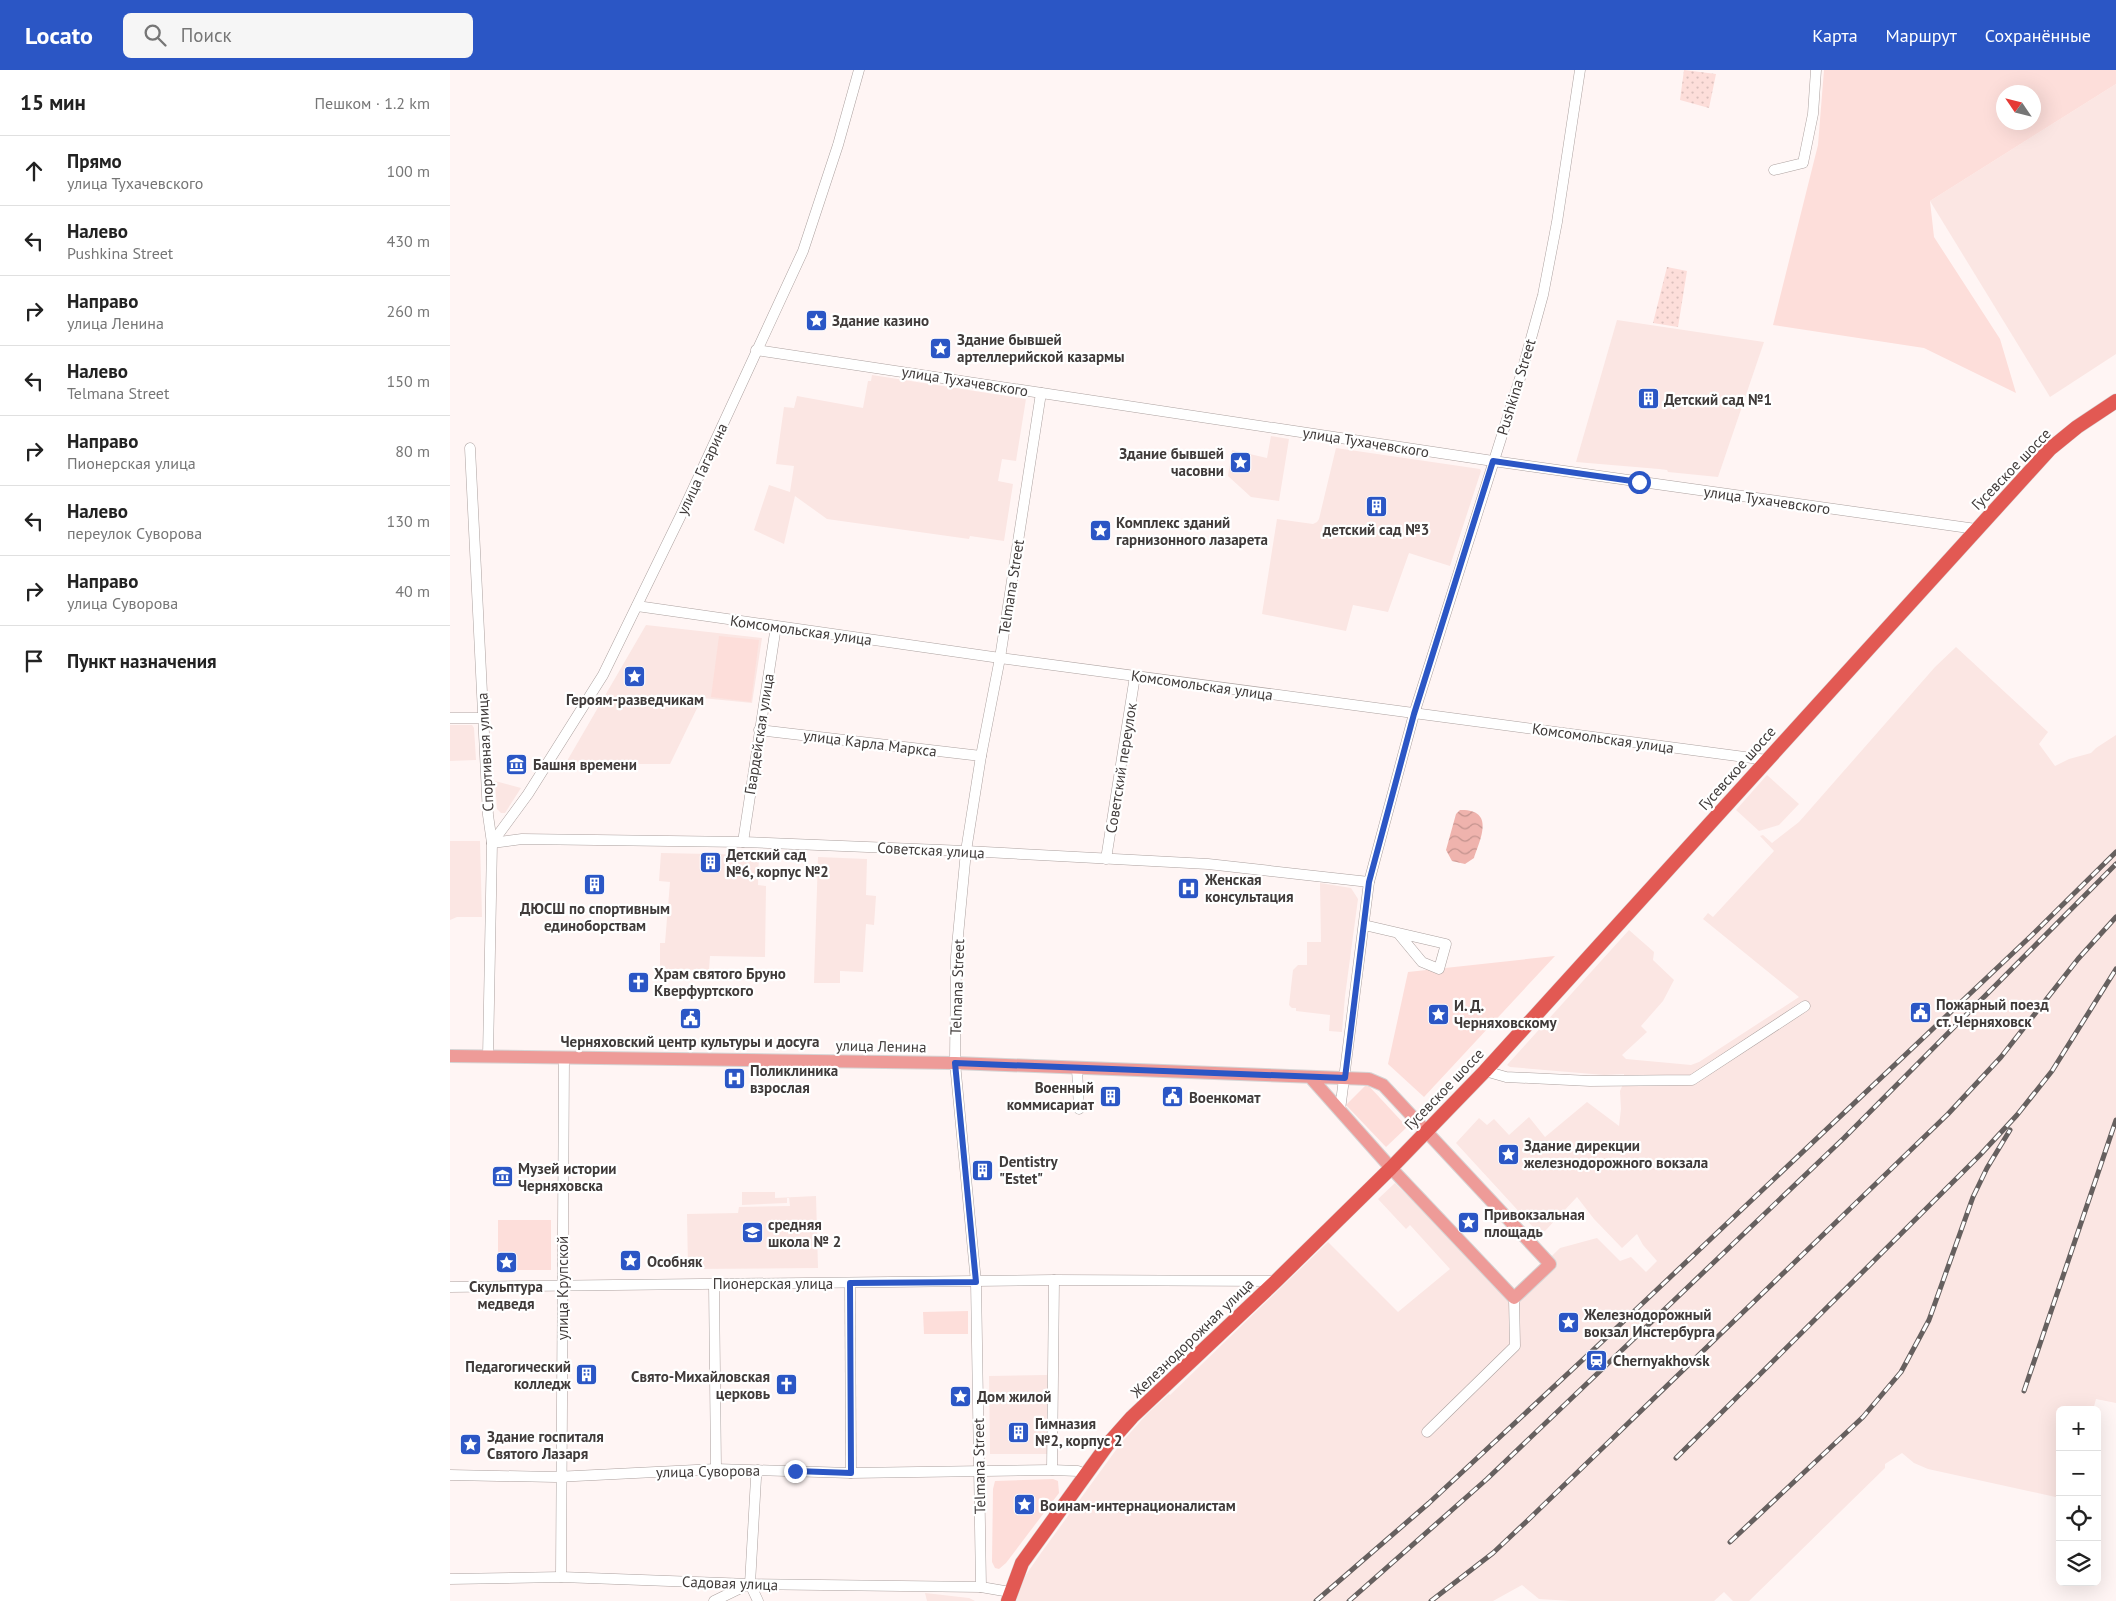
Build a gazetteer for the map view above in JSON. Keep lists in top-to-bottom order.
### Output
{
  "streets": {
    "highway": ["Гусевское шоссе", "Железнодорожная улица"],
    "main road": ["улица Ленина"],
    "street": [
      "улица Тухачевского",
      "Pushkina Street",
      "улица Гагарина",
      "Telmana Street",
      "Комсомольская улица",
      "Гвардейская улица",
      "улица Карла Маркса",
      "Спортивная улица",
      "Советский переулок",
      "Советская улица",
      "Пионерская улица",
      "улица Крупской",
      "улица Суворова",
      "Садовая улица"
    ]
  },
  "crossings": [
    ["улица Тухачевского", "Pushkina Street"],
    ["улица Тухачевского", "улица Гагарина"],
    ["улица Тухачевского", "Гусевское шоссе"],
    ["улица Тухачевского", "Telmana Street"],
    ["Pushkina Street", "Комсомольская улица"],
    ["Pushkina Street", "Советская улица"],
    ["Pushkina Street", "улица Ленина"],
    ["улица Гагарина", "Комсомольская улица"],
    ["улица Гагарина", "Спортивная улица"],
    ["улица Гагарина", "Советская улица"],
    ["Гусевское шоссе", "Комсомольская улица"],
    ["Гусевское шоссе", "улица Ленина"],
    ["Гусевское шоссе", "Железнодорожная улица"],
    ["Telmana Street", "Комсомольская улица"],
    ["Telmana Street", "улица Карла Маркса"],
    ["Telmana Street", "Советская улица"],
    ["Telmana Street", "улица Ленина"],
    ["Telmana Street", "Пионерская улица"],
    ["Telmana Street", "улица Суворова"],
    ["Telmana Street", "Садовая улица"],
    ["Комсомольская улица", "Гвардейская улица"],
    ["Комсомольская улица", "Советский переулок"],
    ["Гвардейская улица", "улица Карла Маркса"],
    ["Гвардейская улица", "Советская улица"],
    ["Спортивная улица", "Советская улица"],
    ["Спортивная улица", "улица Ленина"],
    ["Советский переулок", "Советская улица"],
    ["улица Ленина", "улица Крупской"],
    ["Пионерская улица", "улица Крупской"],
    ["Пионерская улица", "Железнодорожная улица"],
    ["улица Крупской", "улица Суворова"],
    ["улица Крупской", "Садовая улица"],
    ["Железнодорожная улица", "улица Суворова"],
    ["Железнодорожная улица", "Садовая улица"]
  ],
  "places": {
    "place": [
      "Здание казино",
      "Здание бывшей артеллерийской казармы",
      "Здание бывшей часовни",
      "Комплекс зданий гарнизонного лазарета",
      "Героям-разведчикам",
      "И. Д. Черняховскому",
      "Здание дирекции железнодорожного вокзала",
      "Привокзальная площадь",
      "Особняк",
      "Скульптура медведя",
      "Железнодорожный вокзал Инстербурга",
      "Дом жилой",
      "Здание госпиталя Святого Лазаря",
      "Воинам-интернационалистам"
    ],
    "building": [
      "Детский сад №1",
      "детский сад №3",
      "Детский сад №6, корпус №2",
      "ДЮСШ по спортивным единоборствам",
      "Военный коммисариат",
      "Dentistry \"Estet\"",
      "Педагогический колледж",
      "Гимназия №2, корпус 2"
    ],
    "museum": ["Башня времени", "Музей истории Черняховска"],
    "hospital": ["Женская консультация", "Поликлиника взрослая"],
    "church": ["Храм святого Бруно Кверфуртского", "Свято-Михайловская церковь"],
    "public building": ["Пожарный поезд ст. Черняховск", "Черняховский центр культуры и досуга", "Военкомат"],
    "school or university": ["средняя школа № 2"],
    "station": ["Chernyakhovsk"]
  },
  "north": "top left",
  "page": {
    "header": "Locato",
    "search": "Поиск",
    "nav": ["Карта", "Маршрут", "Сохранённые"],
    "heading": ["15 мин", "Пешком · 1.2 km"],
    "list": [
      ["Прямо", "улица Тухачевского", "100 m"],
      ["Налево", "Pushkina Street", "430 m"],
      ["Направо", "улица Ленина", "260 m"],
      ["Налево", "Telmana Street", "150 m"],
      ["Направо", "Пионерская улица", "80 m"],
      ["Налево", "переулок Суворова", "130 m"],
      ["Направо", "улица Суворова", "40 m"],
      "Пункт назначения"
    ],
    "map_buttons": ["+", "−"]
  }
}
